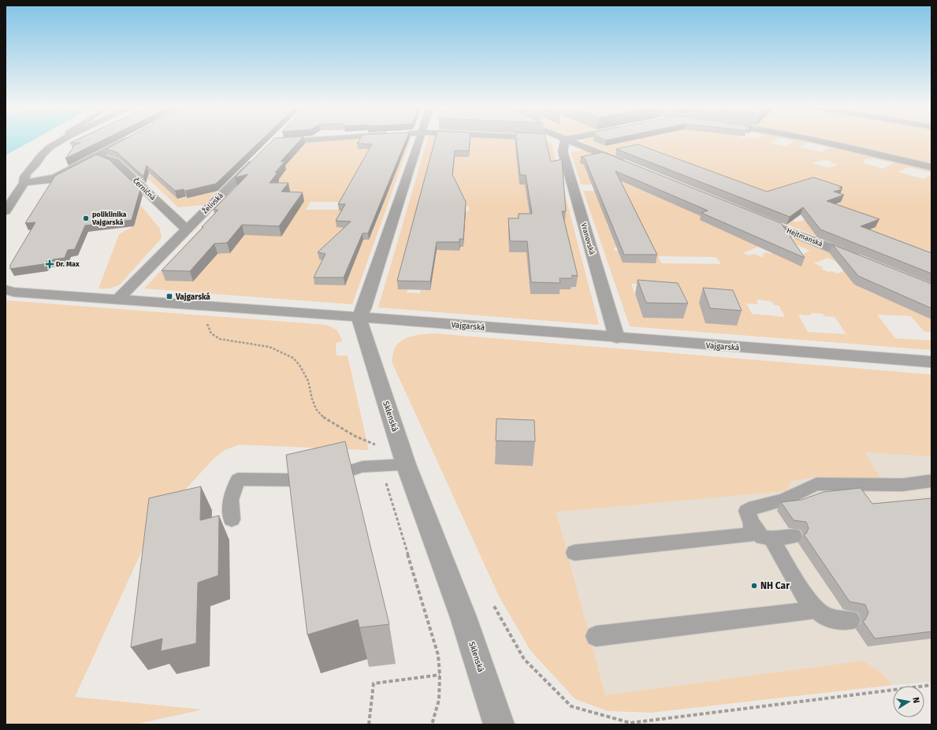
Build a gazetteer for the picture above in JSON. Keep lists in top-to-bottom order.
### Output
{
  "streets": {
    "street": [
      "Černičná",
      "Želivská",
      "Hejtmanská",
      "Vranovská",
      "Vajgarská",
      "Sklenská"
    ]
  },
  "crossings": [
    ["Černičná", "Želivská"],
    ["Želivská", "Vajgarská"],
    ["Vranovská", "Vajgarská"],
    ["Vajgarská", "Sklenská"]
  ],
  "places": {
    "other": ["poliklinika Vajgarská", "NH Car"],
    "health": ["Dr. Max"],
    "transit": ["Vajgarská"]
  },
  "north": "right"
}
